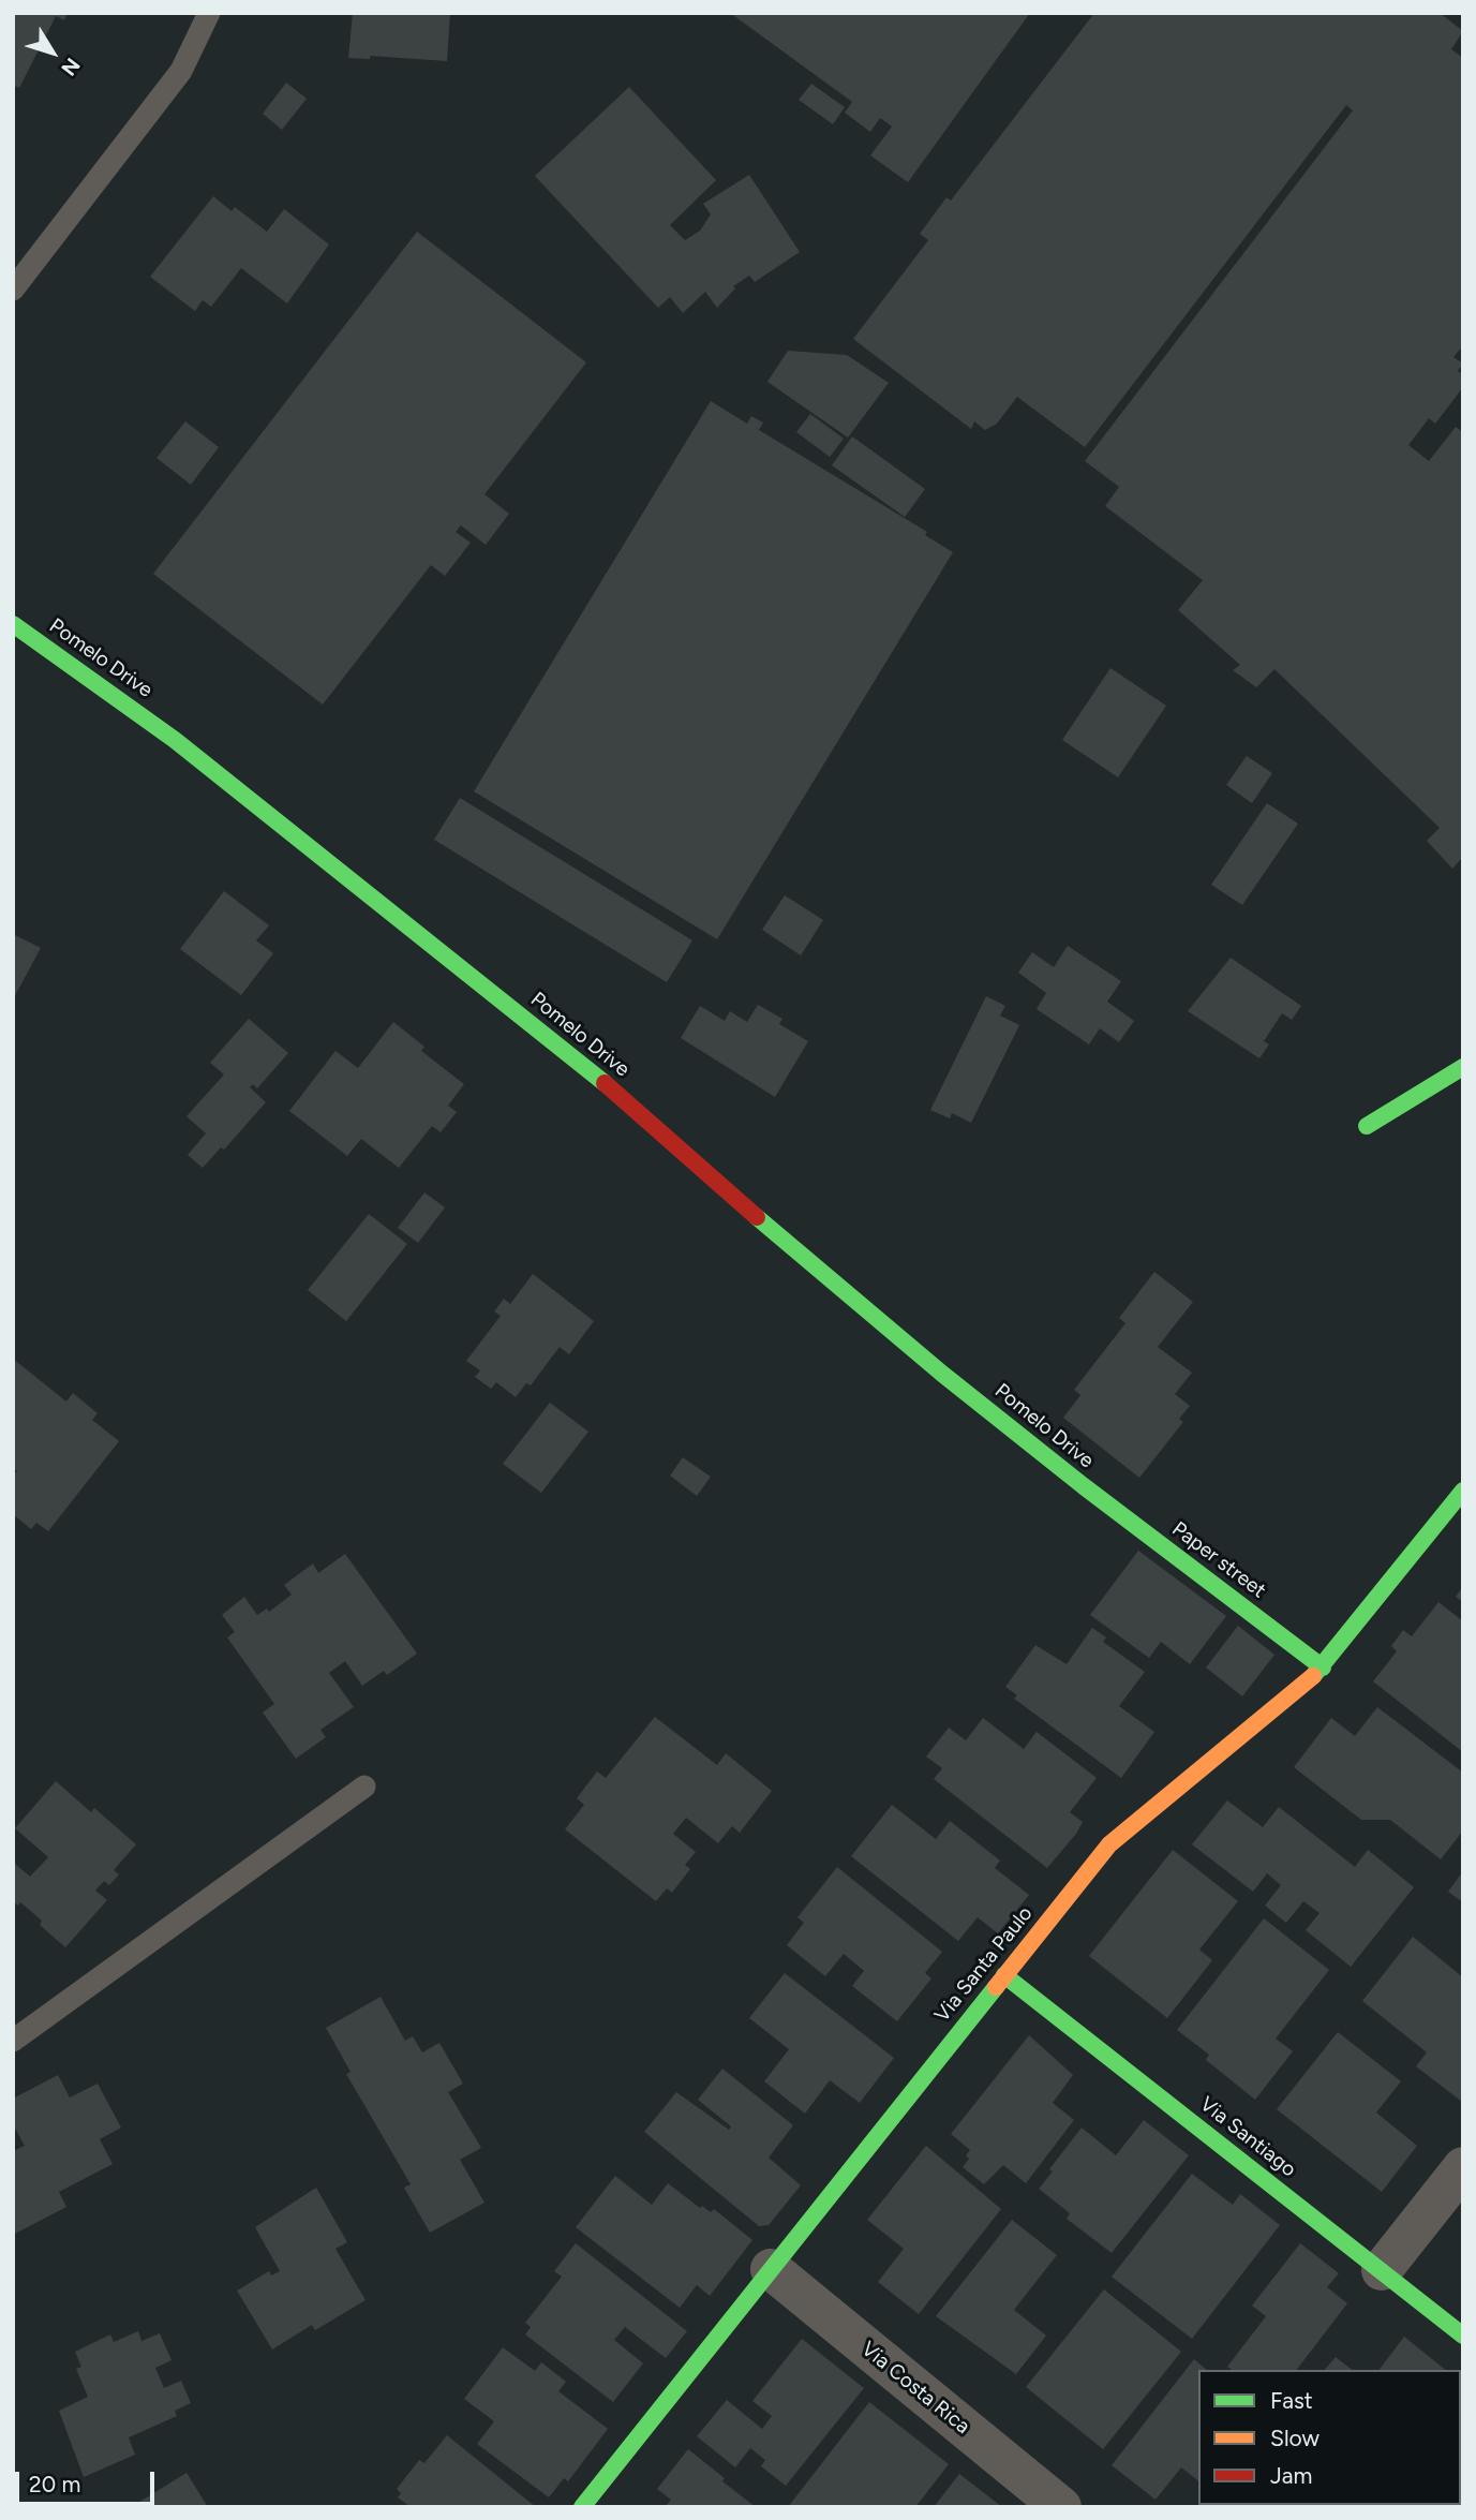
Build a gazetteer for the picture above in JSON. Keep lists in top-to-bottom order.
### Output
{
  "streets": {
    "street": [
      "Pomelo Drive",
      "Paper street",
      "Via Santa Paulo",
      "Via Santiago",
      "Via Costa Rica"
    ]
  },
  "crossings": [
    ["Pomelo Drive", "Paper street"],
    ["Paper street", "Via Santa Paulo"],
    ["Via Santa Paulo", "Via Santiago"],
    ["Via Santa Paulo", "Via Costa Rica"]
  ],
  "legend": ["Fast", "Slow", "Jam"],
  "scale_bar": "20 m",
  "north": "bottom right"
}
